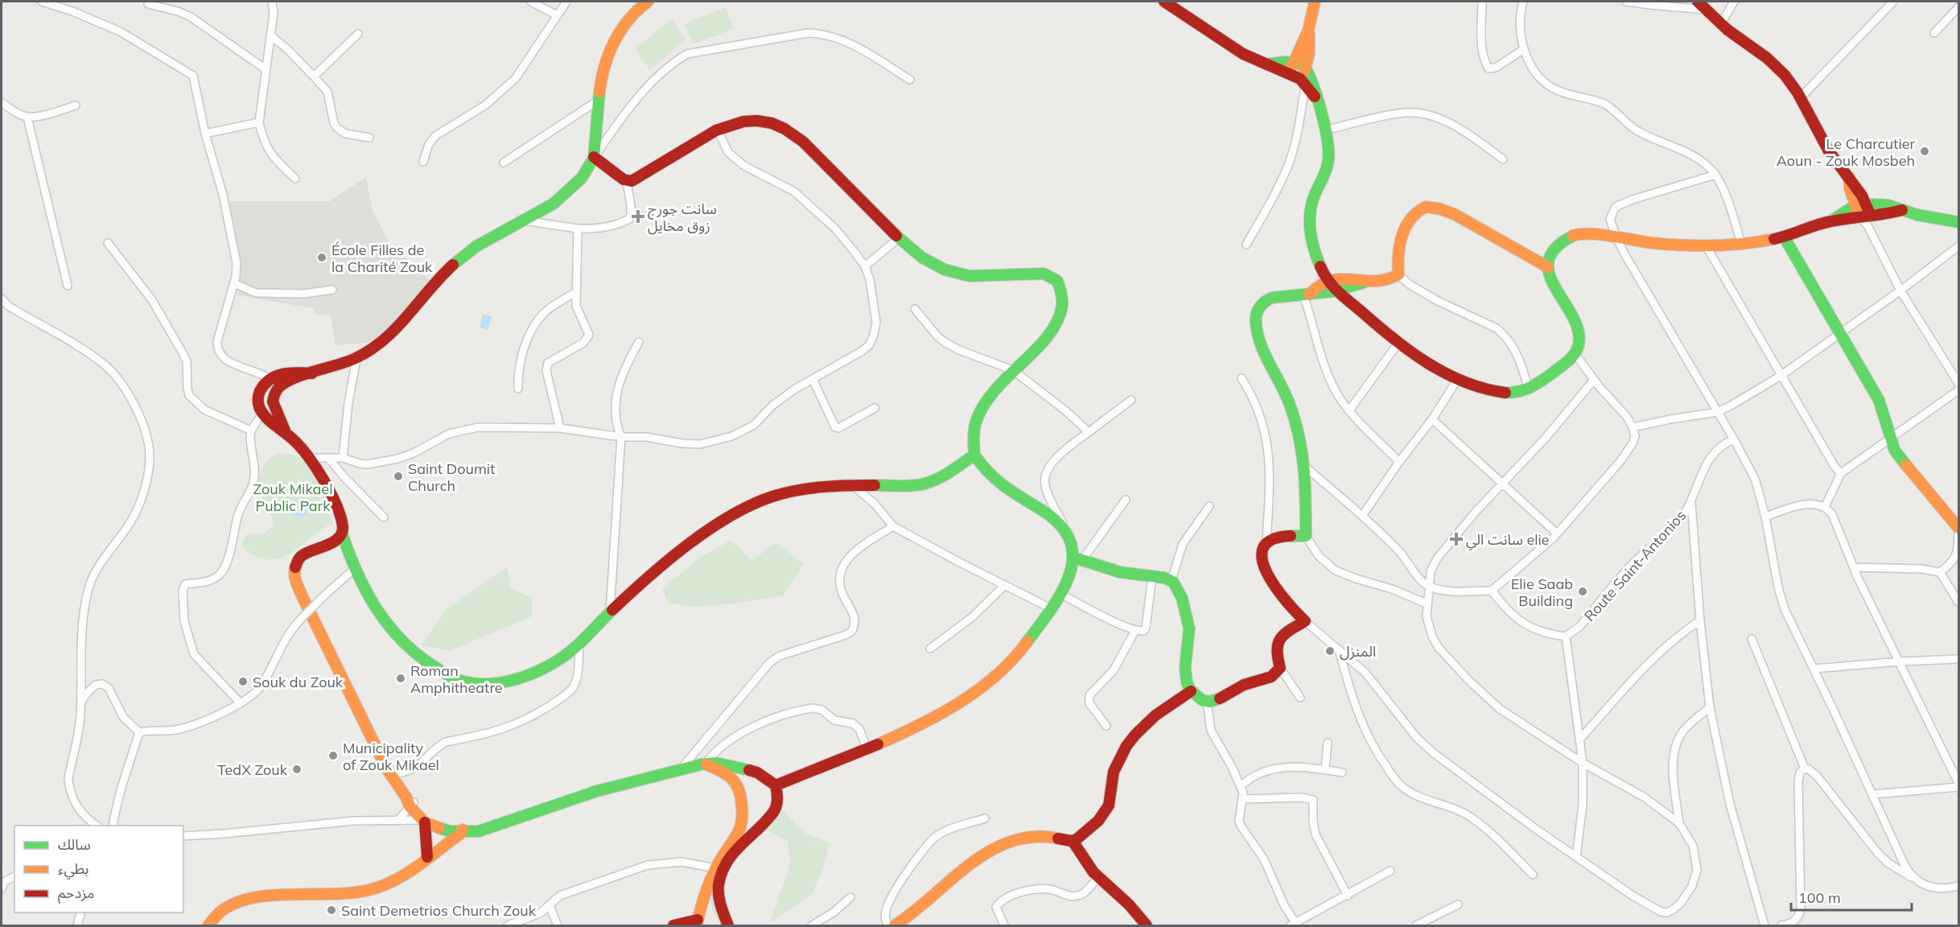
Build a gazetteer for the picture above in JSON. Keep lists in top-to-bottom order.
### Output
{
  "streets": {
    "street": ["Route Saint-Antonios"]
  },
  "parks": ["Zouk Mikael Public Park"],
  "places": {
    "other": [
      "Le Charcutier Aoun - Zouk Mosbeh",
      "École Filles de la Charité Zouk",
      "Saint Doumit Church",
      "Elie Saab Building",
      "المنزل",
      "Roman Amphitheatre",
      "Souk du Zouk",
      "Municipality of Zouk Mikael",
      "TedX Zouk",
      "Saint Demetrios Church Zouk"
    ],
    "health": ["سانت جورج زوق مخايل", "سانت الي elie"]
  },
  "legend": ["سالك", "بطيء", "مزدحم"],
  "scale_bar": "100 m"
}
